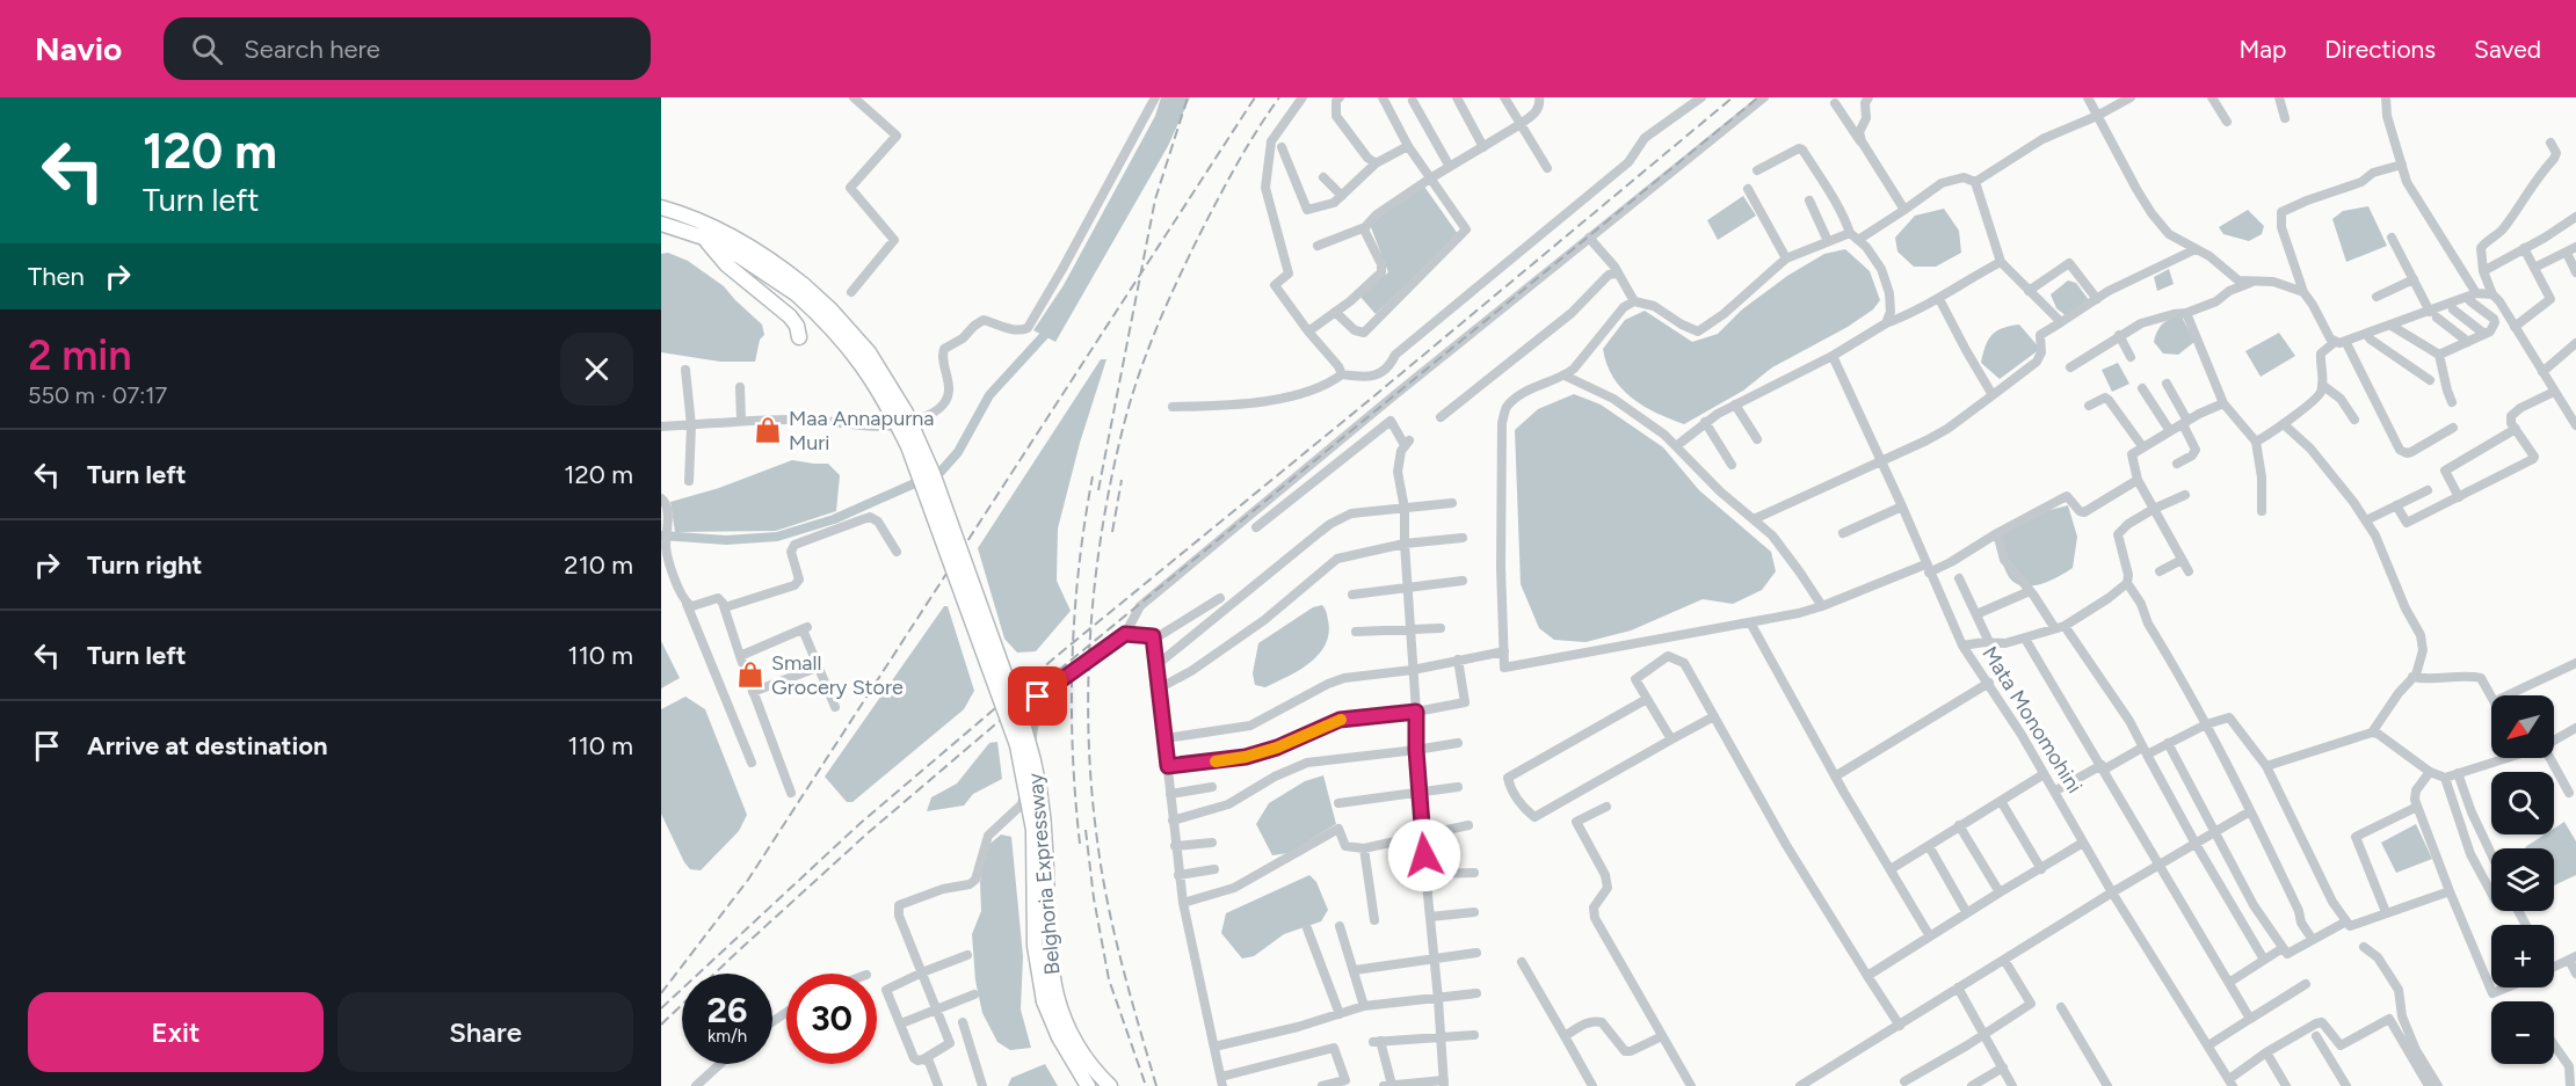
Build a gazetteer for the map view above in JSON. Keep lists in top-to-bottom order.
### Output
{
  "streets": {
    "highway": ["Belghoria Expressway"],
    "street": ["Mata Monomohini"]
  },
  "places": {
    "shop": ["Maa Annapurna Muri", "Small Grocery Store"]
  },
  "north": "bottom left",
  "page": {
    "header": "Navio",
    "search": "Search here",
    "nav": ["Map", "Directions", "Saved"],
    "turn": ["120 m", "Turn left"],
    "then": "Then",
    "heading": ["2 min", "550 m · 07:17"],
    "list": [
      {
        "name": "Turn left",
        "value": "120 m"
      },
      {
        "name": "Turn right",
        "value": "210 m"
      },
      {
        "name": "Turn left",
        "value": "110 m"
      },
      {
        "name": "Arrive at destination",
        "value": "110 m"
      }
    ],
    "map_buttons": ["+", "−"],
    "speed": "26 km/h",
    "limit": "30",
    "buttons": ["Exit", "Share"]
  }
}
